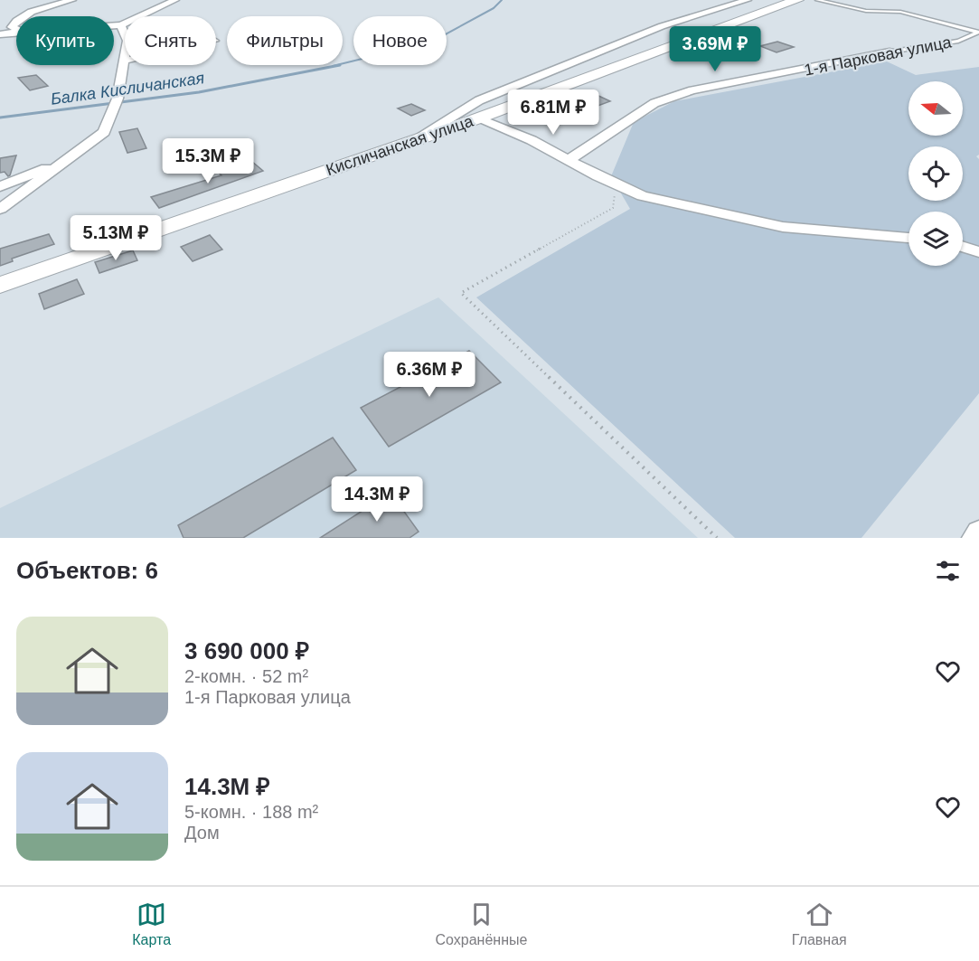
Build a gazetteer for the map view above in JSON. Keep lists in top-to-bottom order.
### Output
{
  "streets": {
    "street": ["1-я Парковая улица", "Кисличанская улица"]
  },
  "water": ["Балка Кисличанская"],
  "north": "left",
  "page": {
    "chip": [
      "Купить",
      "Снять",
      "Фильтры",
      "Новое"
    ],
    "price": [
      "3.69M ₽",
      "6.81M ₽",
      "15.3M ₽",
      "5.13M ₽",
      "6.36M ₽",
      "14.3M ₽"
    ],
    "heading": "Объектов: 6",
    "list": [
      {
        "name": "3 690 000 ₽",
        "note": "2-комн. · 52 m² · 1-я Парковая улица"
      },
      {
        "name": "14.3M ₽",
        "note": "5-комн. · 188 m² · Дом"
      }
    ],
    "tabs": ["Карта", "Сохранённые", "Главная"]
  }
}
